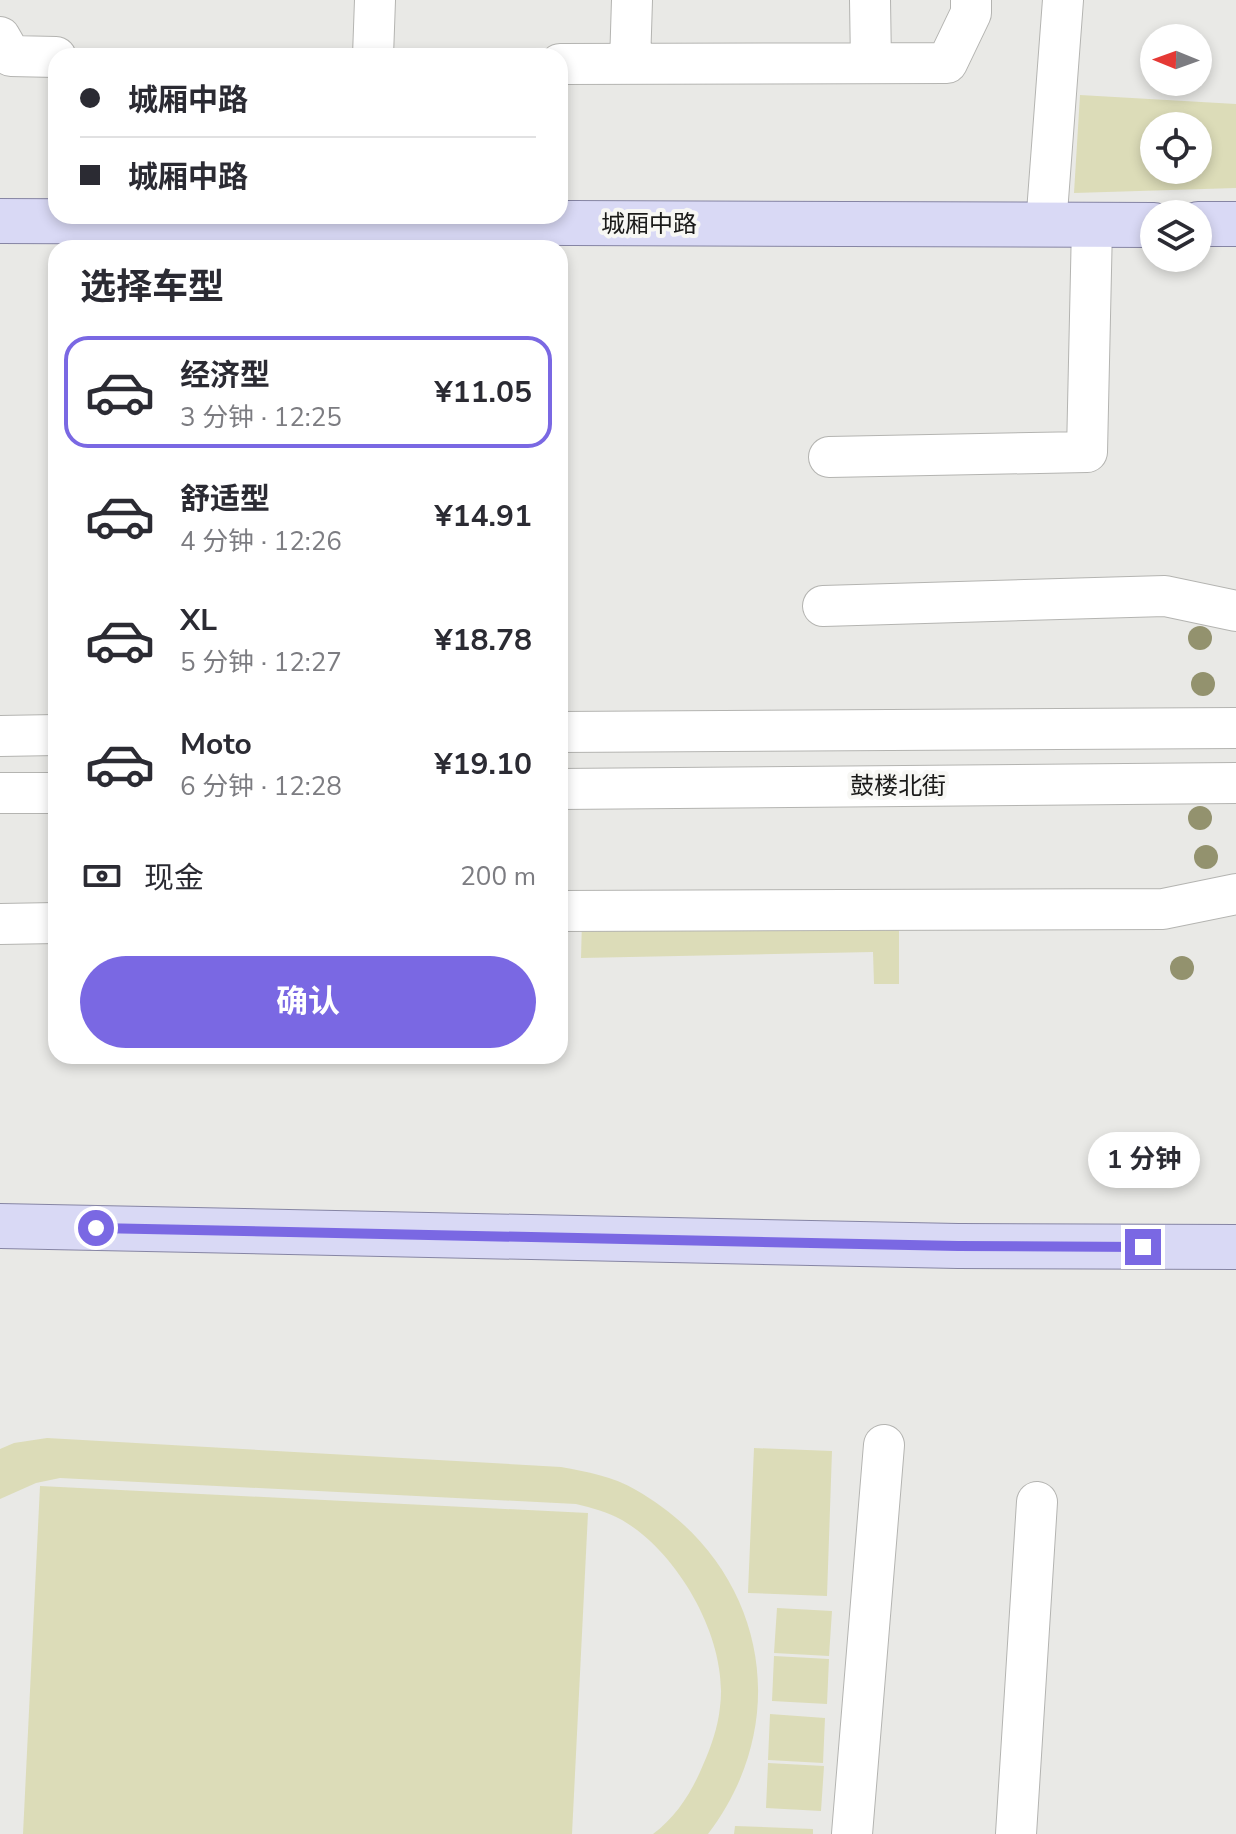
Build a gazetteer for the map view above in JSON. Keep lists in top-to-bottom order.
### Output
{
  "streets": {
    "main road": ["城厢中路"],
    "street": ["鼓楼北街"]
  },
  "north": "left",
  "page": {
    "banner": ["城厢中路", "城厢中路"],
    "heading": "选择车型",
    "list": [
      {
        "name": "经济型",
        "note": "3 分钟 · 12:25",
        "value": "¥11.05"
      },
      {
        "name": "舒适型",
        "note": "4 分钟 · 12:26",
        "value": "¥14.91"
      },
      {
        "name": "XL",
        "note": "5 分钟 · 12:27",
        "value": "¥18.78"
      },
      {
        "name": "Moto",
        "note": "6 分钟 · 12:28",
        "value": "¥19.10"
      }
    ],
    "pay": ["现金", "200 m"],
    "buttons": "确认",
    "bubble": "1 分钟"
  }
}
